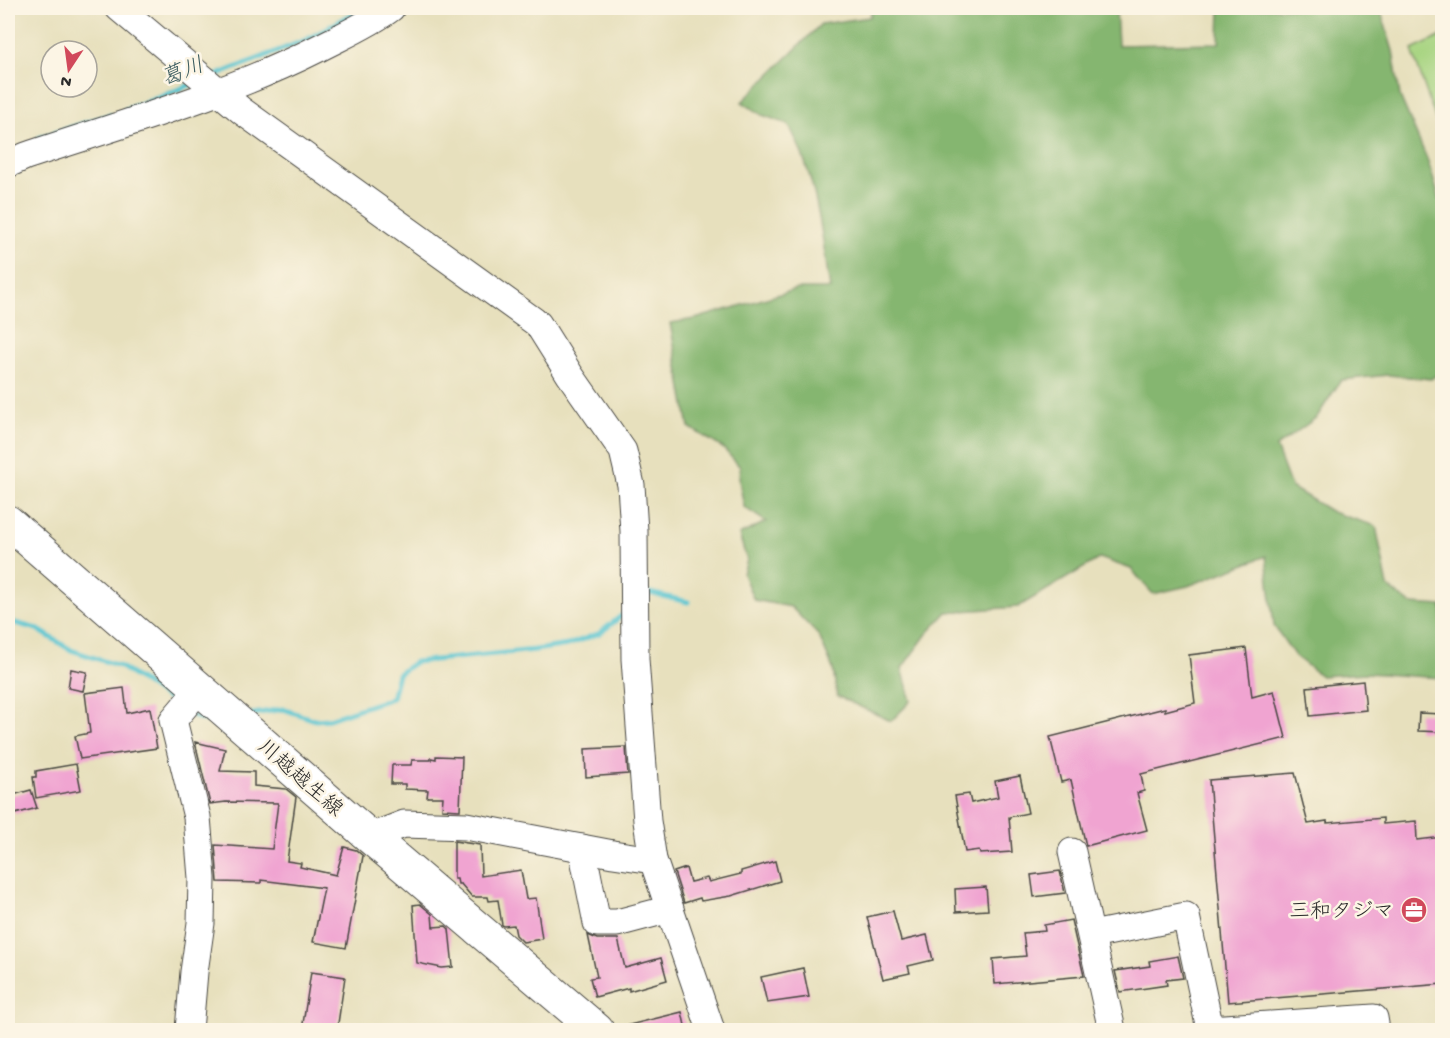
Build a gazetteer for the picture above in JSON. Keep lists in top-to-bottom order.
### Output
{
  "streets": {
    "main road": ["川越越生線"]
  },
  "water": ["葛川"],
  "places": {
    "office": ["三和タジマ"]
  },
  "north": "bottom"
}
